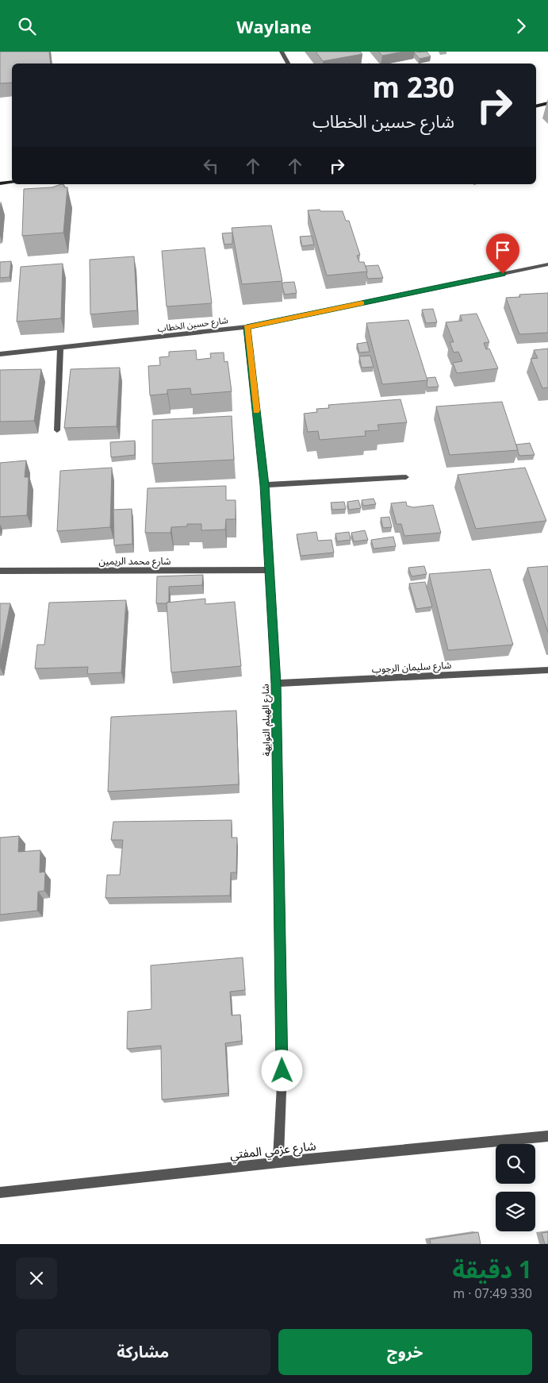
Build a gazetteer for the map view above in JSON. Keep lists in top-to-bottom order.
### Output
{
  "streets": {
    "street": [
      "شارع حسين الخطاب",
      "شارع محمد الريمين",
      "شارع سليمان الرجوب",
      "شارع الهيلم التوايهة",
      "شارع عزمي المفتي"
    ]
  },
  "crossings": [
    ["شارع حسين الخطاب", "شارع الهيلم التوايهة"],
    ["شارع محمد الريمين", "شارع الهيلم التوايهة"],
    ["شارع سليمان الرجوب", "شارع الهيلم التوايهة"],
    ["شارع الهيلم التوايهة", "شارع عزمي المفتي"]
  ],
  "page": {
    "header": "Waylane",
    "turn": ["230 m", "شارع حسين الخطاب"],
    "heading": ["1 دقيقة", "330 m · 07:49"],
    "buttons": ["خروج", "مشاركة"]
  }
}
